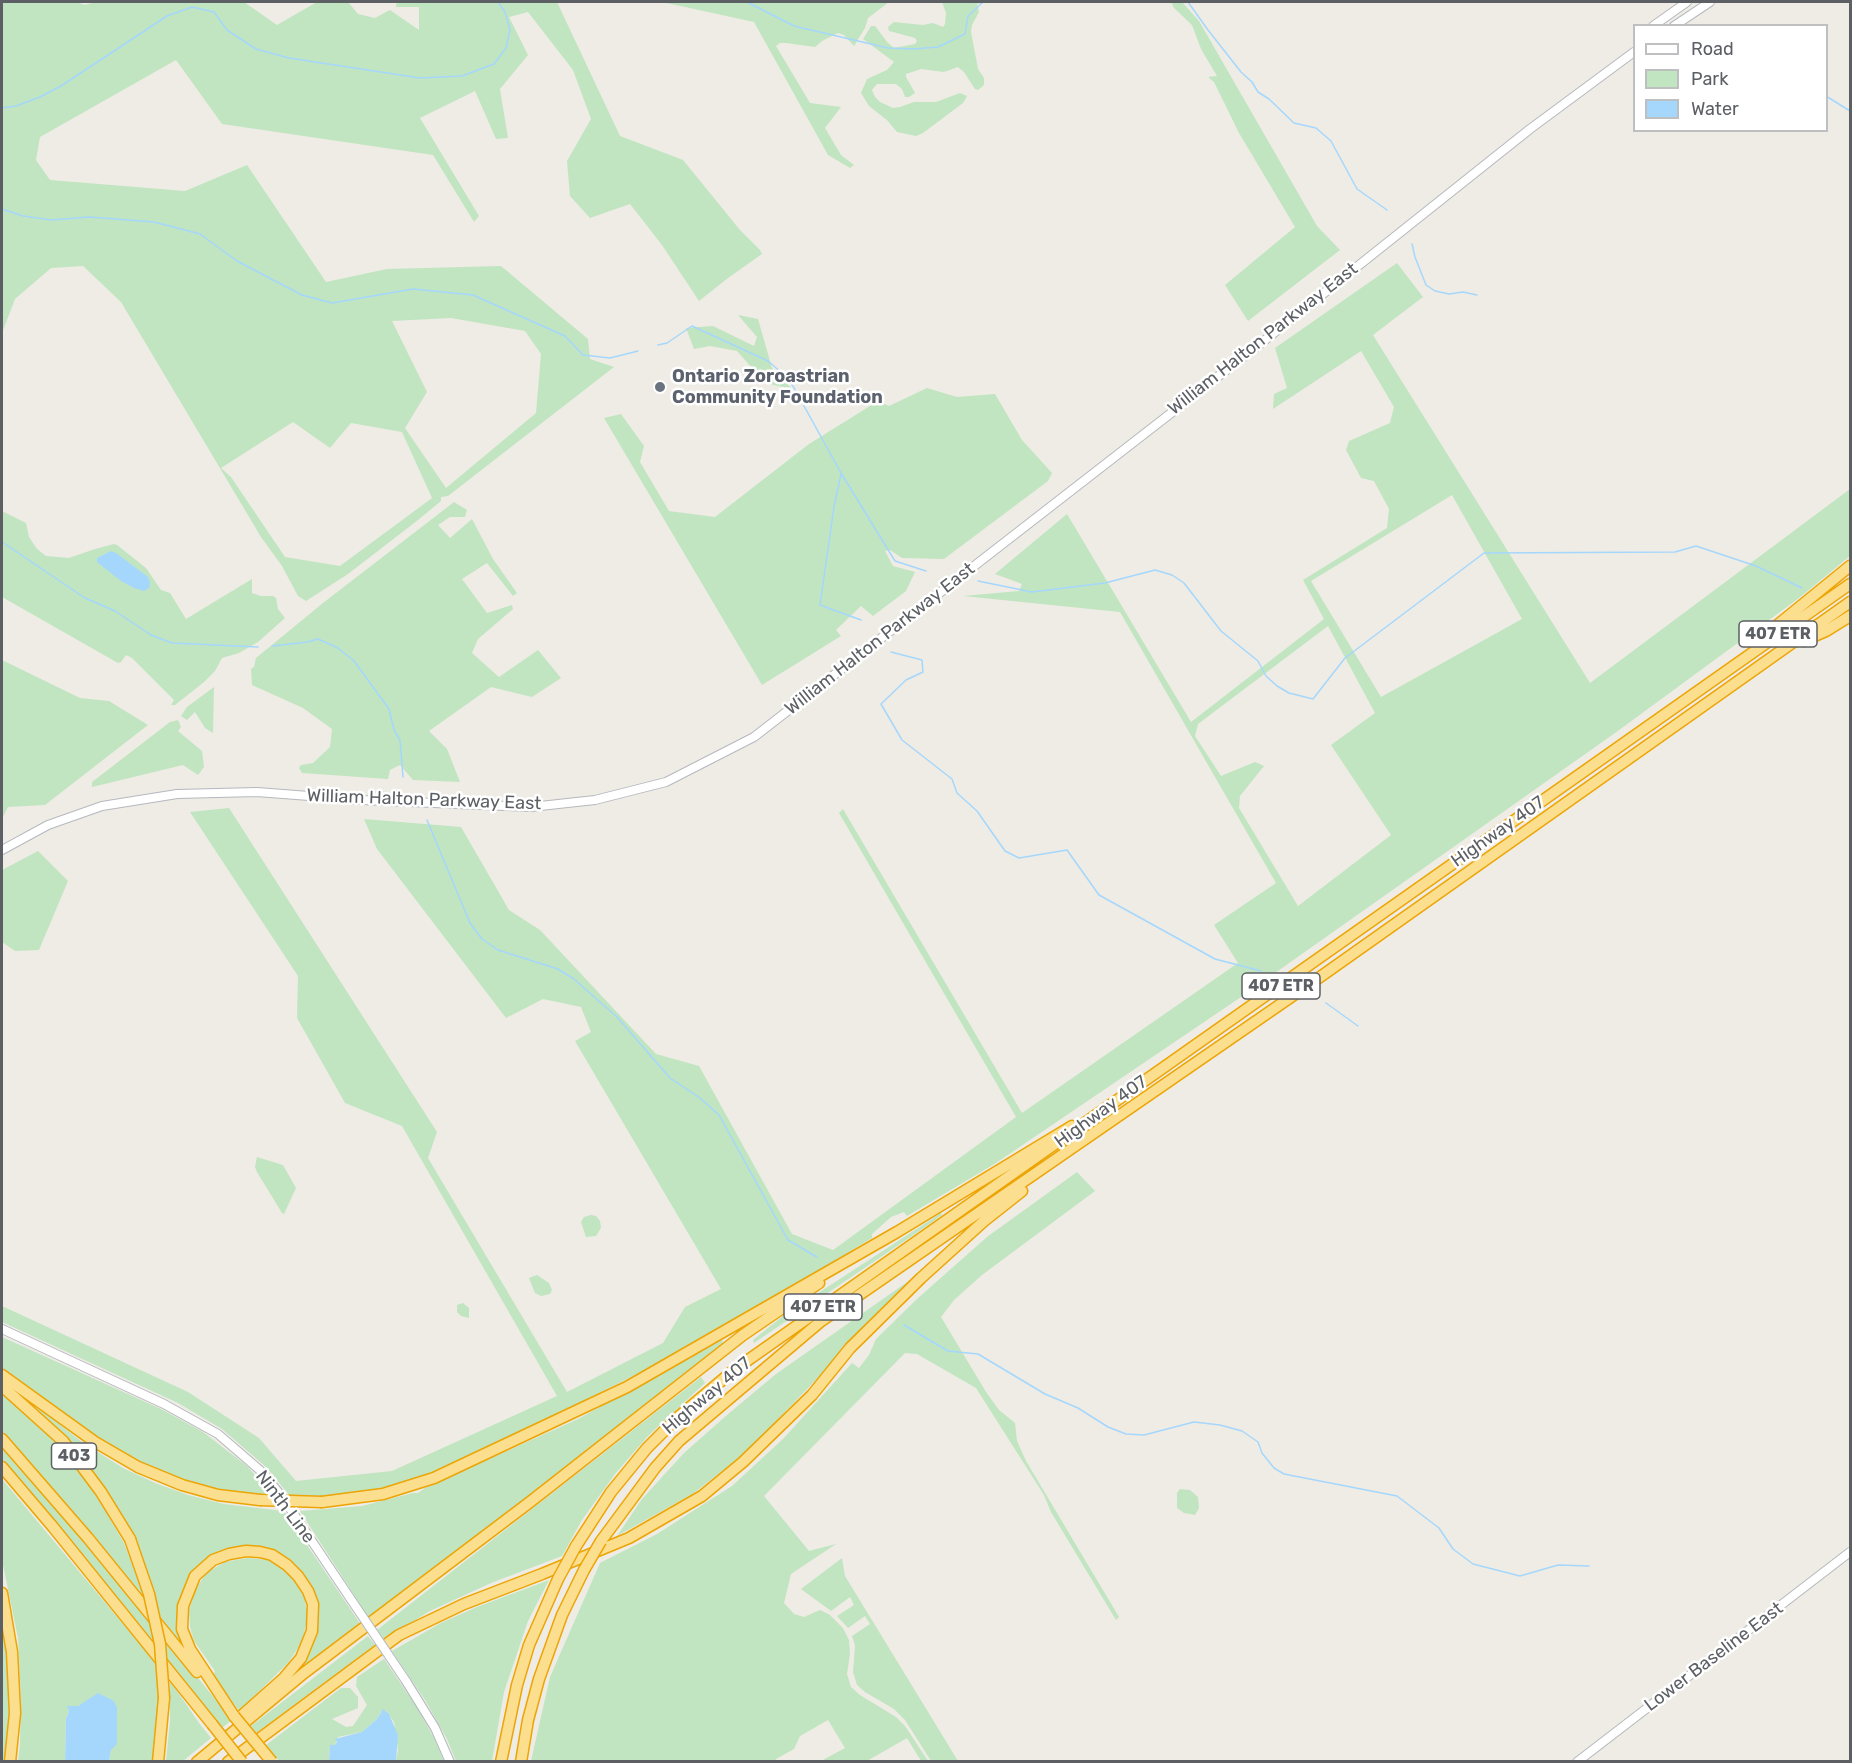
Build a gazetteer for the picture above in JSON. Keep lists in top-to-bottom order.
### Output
{
  "streets": {
    "highway": ["407 ETR", "Highway 407", "403"],
    "main road": ["William Halton Parkway East", "Ninth Line", "Lower Baseline East"]
  },
  "places": ["Ontario Zoroastrian Community Foundation"],
  "legend": ["Road", "Park", "Water"]
}
